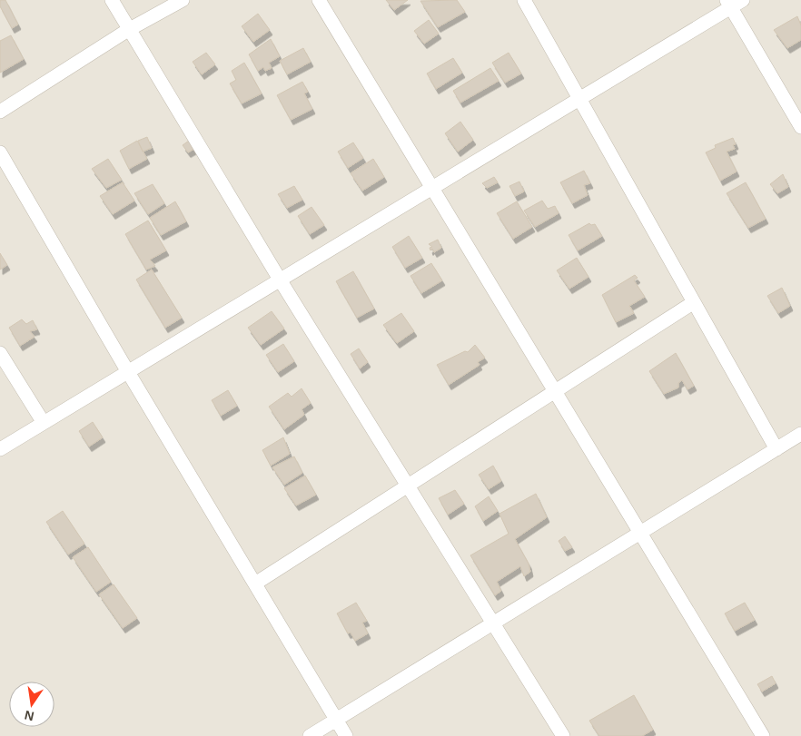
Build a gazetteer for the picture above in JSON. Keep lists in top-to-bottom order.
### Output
{
  "north": "bottom"
}
